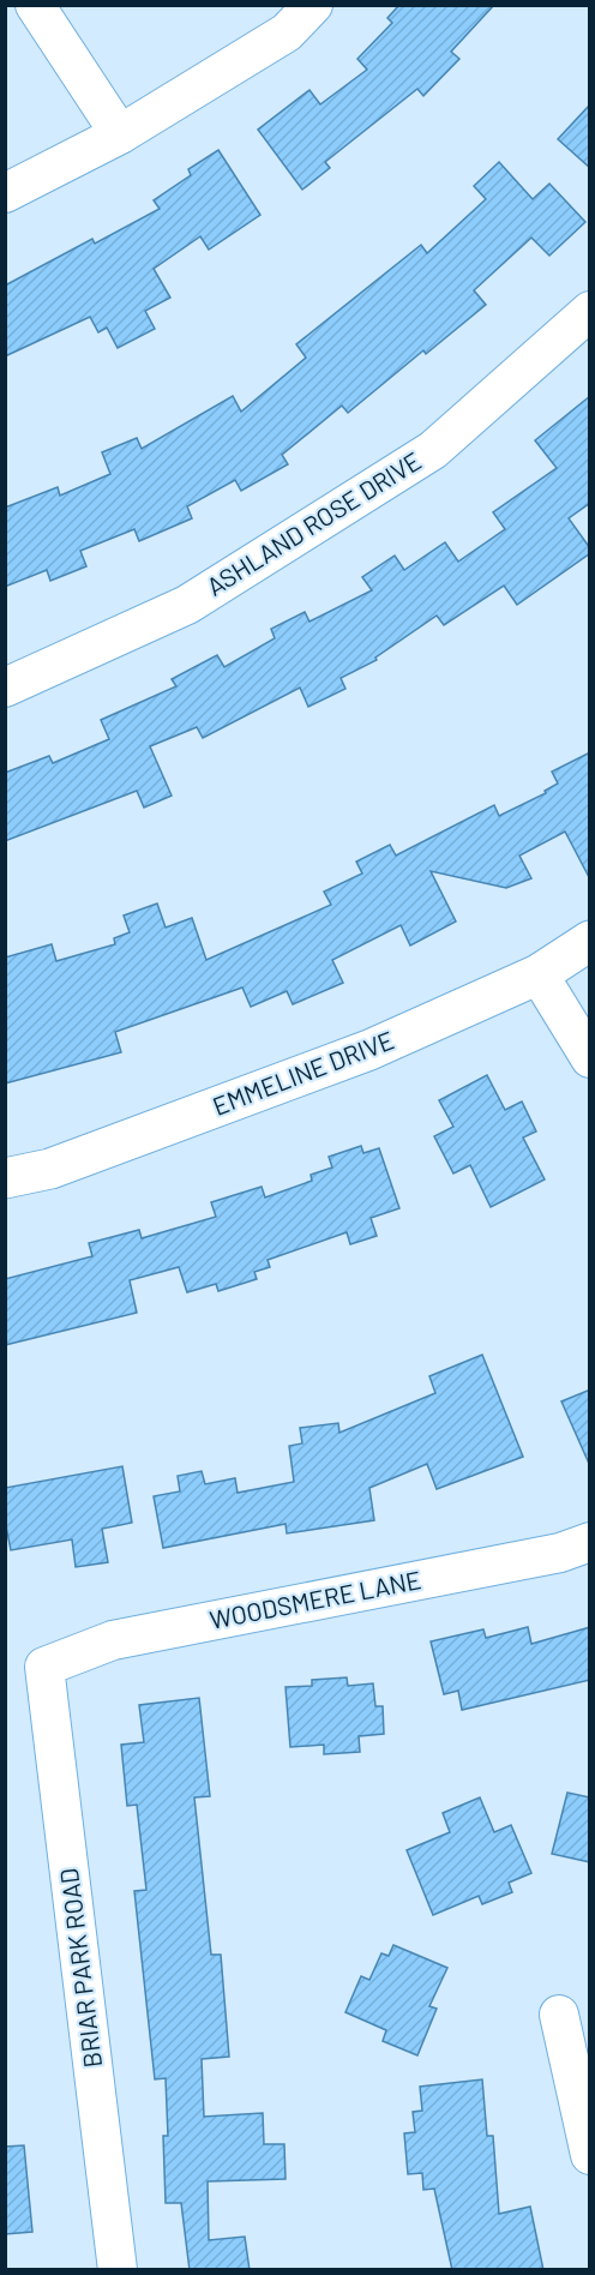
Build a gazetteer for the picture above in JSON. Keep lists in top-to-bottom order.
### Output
{
  "streets": {
    "street": [
      "ASHLAND ROSE DRIVE",
      "EMMELINE DRIVE",
      "WOODSMERE LANE",
      "BRIAR PARK ROAD"
    ]
  },
  "crossings": [
    ["WOODSMERE LANE", "BRIAR PARK ROAD"]
  ]
}
